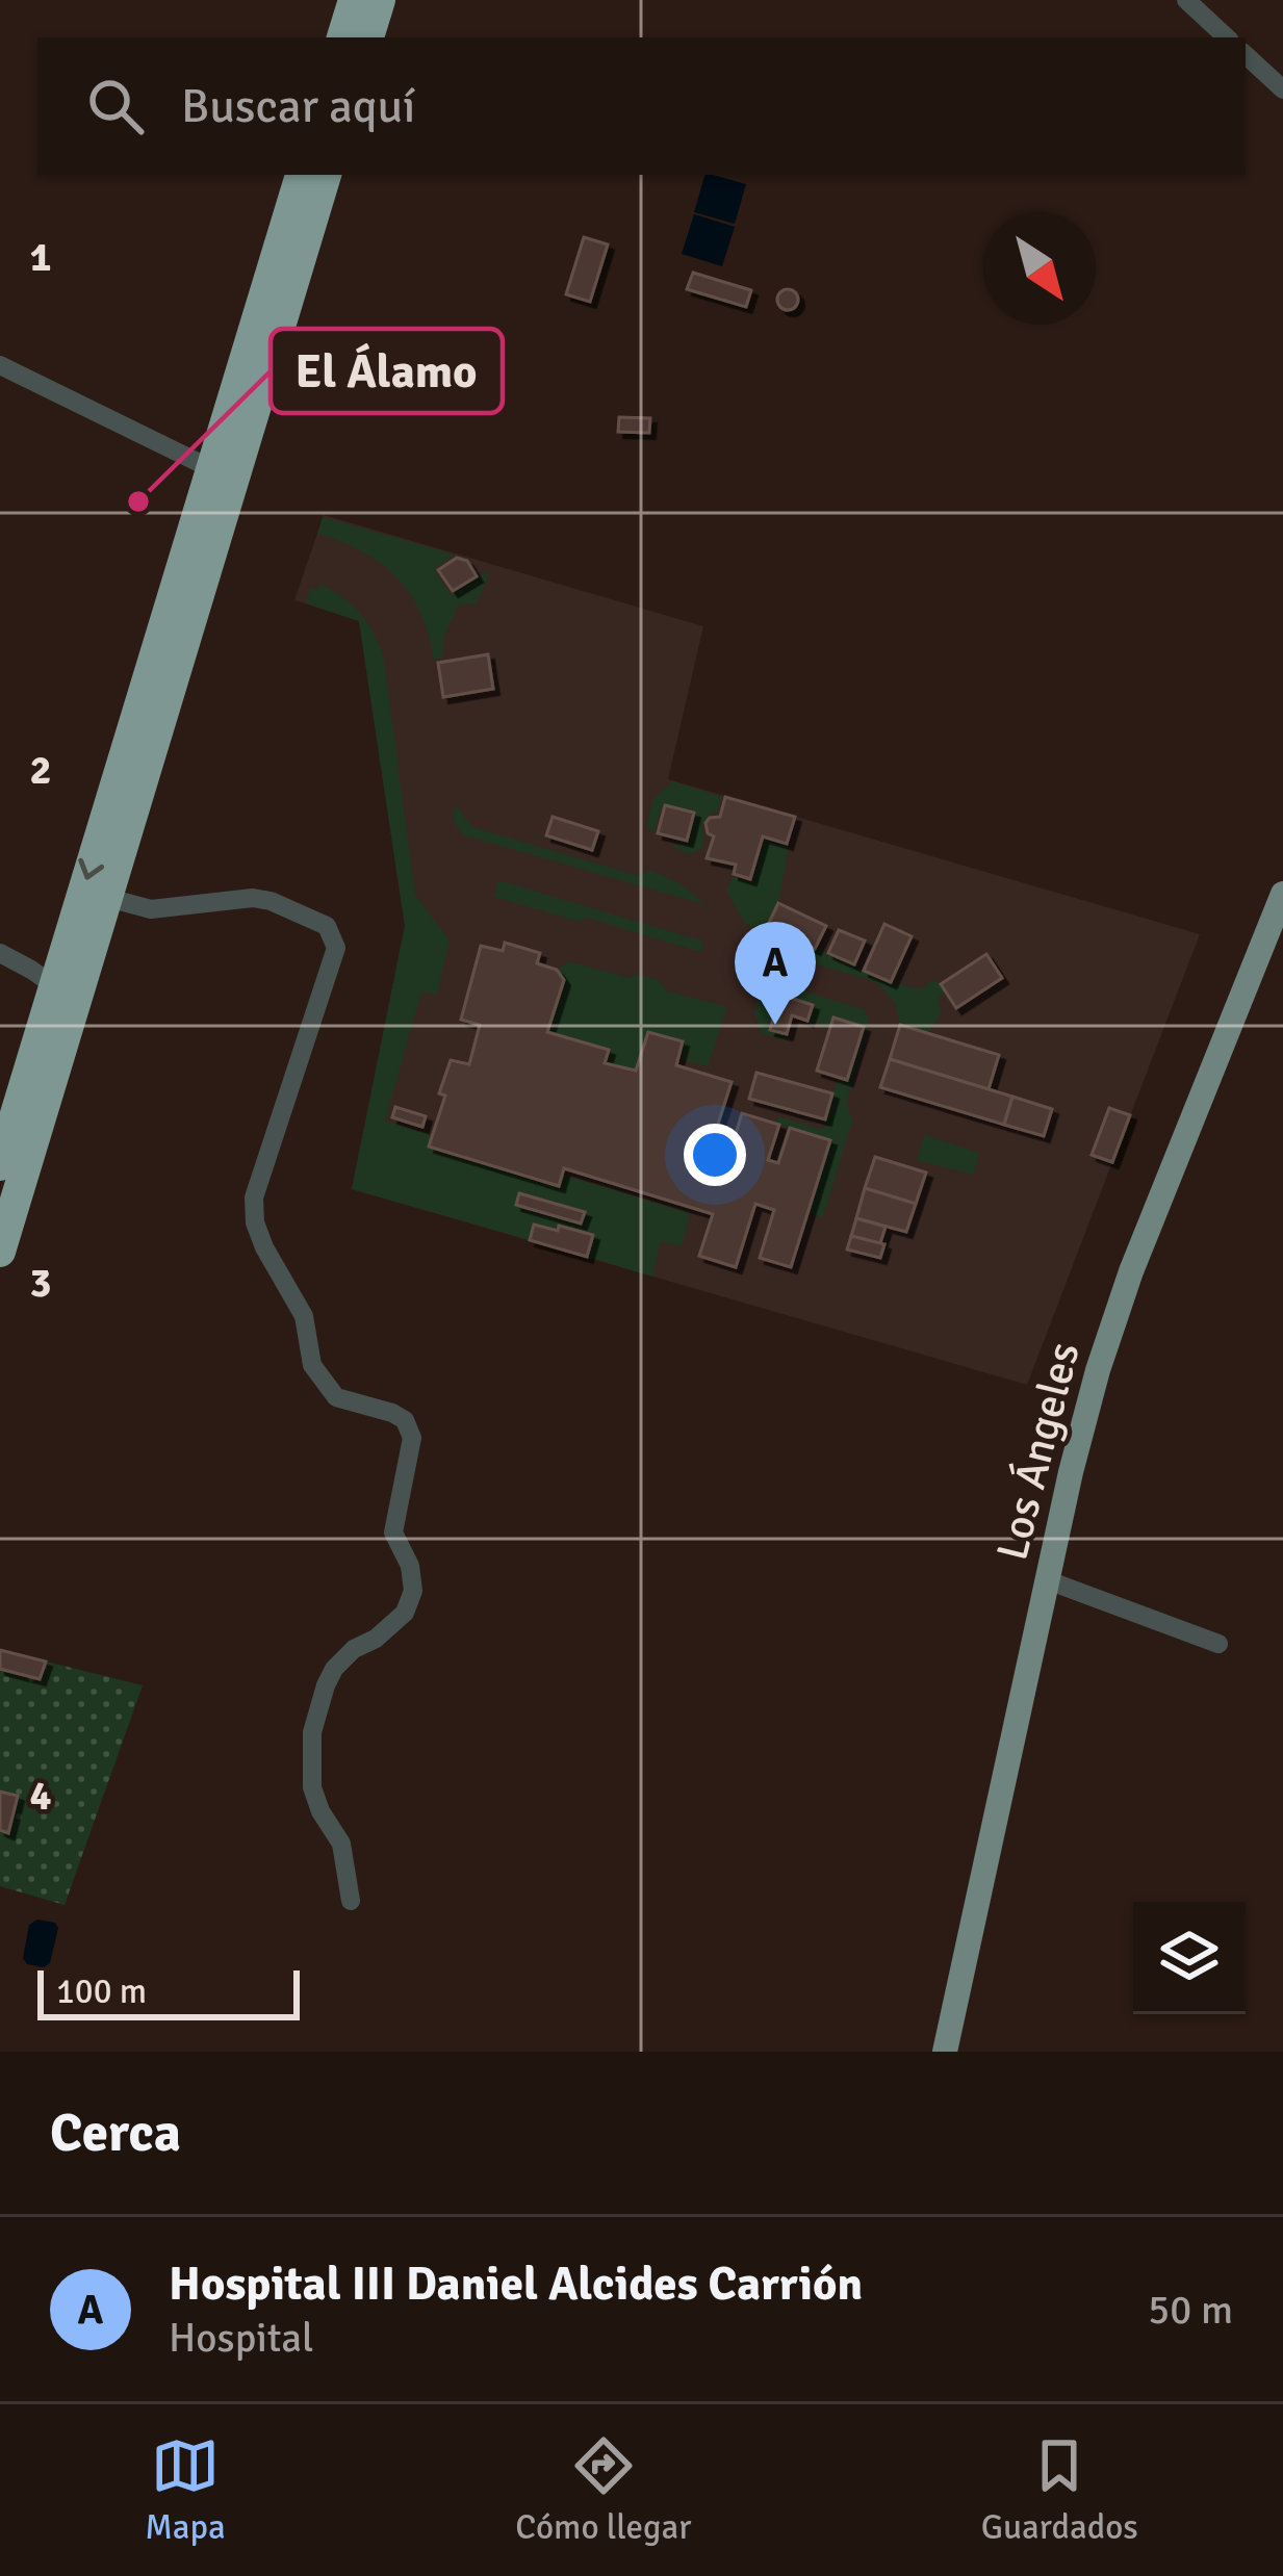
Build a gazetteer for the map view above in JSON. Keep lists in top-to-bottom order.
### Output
{
  "streets": {
    "main road": ["Los Ángeles"]
  },
  "places": ["El Álamo"],
  "scale_bar": "100 m",
  "north": "bottom right",
  "page": {
    "search": "Buscar aquí",
    "pins": "A",
    "scale": "100 m",
    "heading": "Cerca",
    "list": [
      {
        "mark": "A",
        "name": "Hospital III Daniel Alcides Carrión",
        "note": "Hospital",
        "value": "50 m"
      }
    ],
    "nav": ["Mapa", "Cómo llegar", "Guardados"]
  },
  "grid": {
    "rows": [
      "1",
      "2",
      "3",
      "4"
    ]
  }
}
